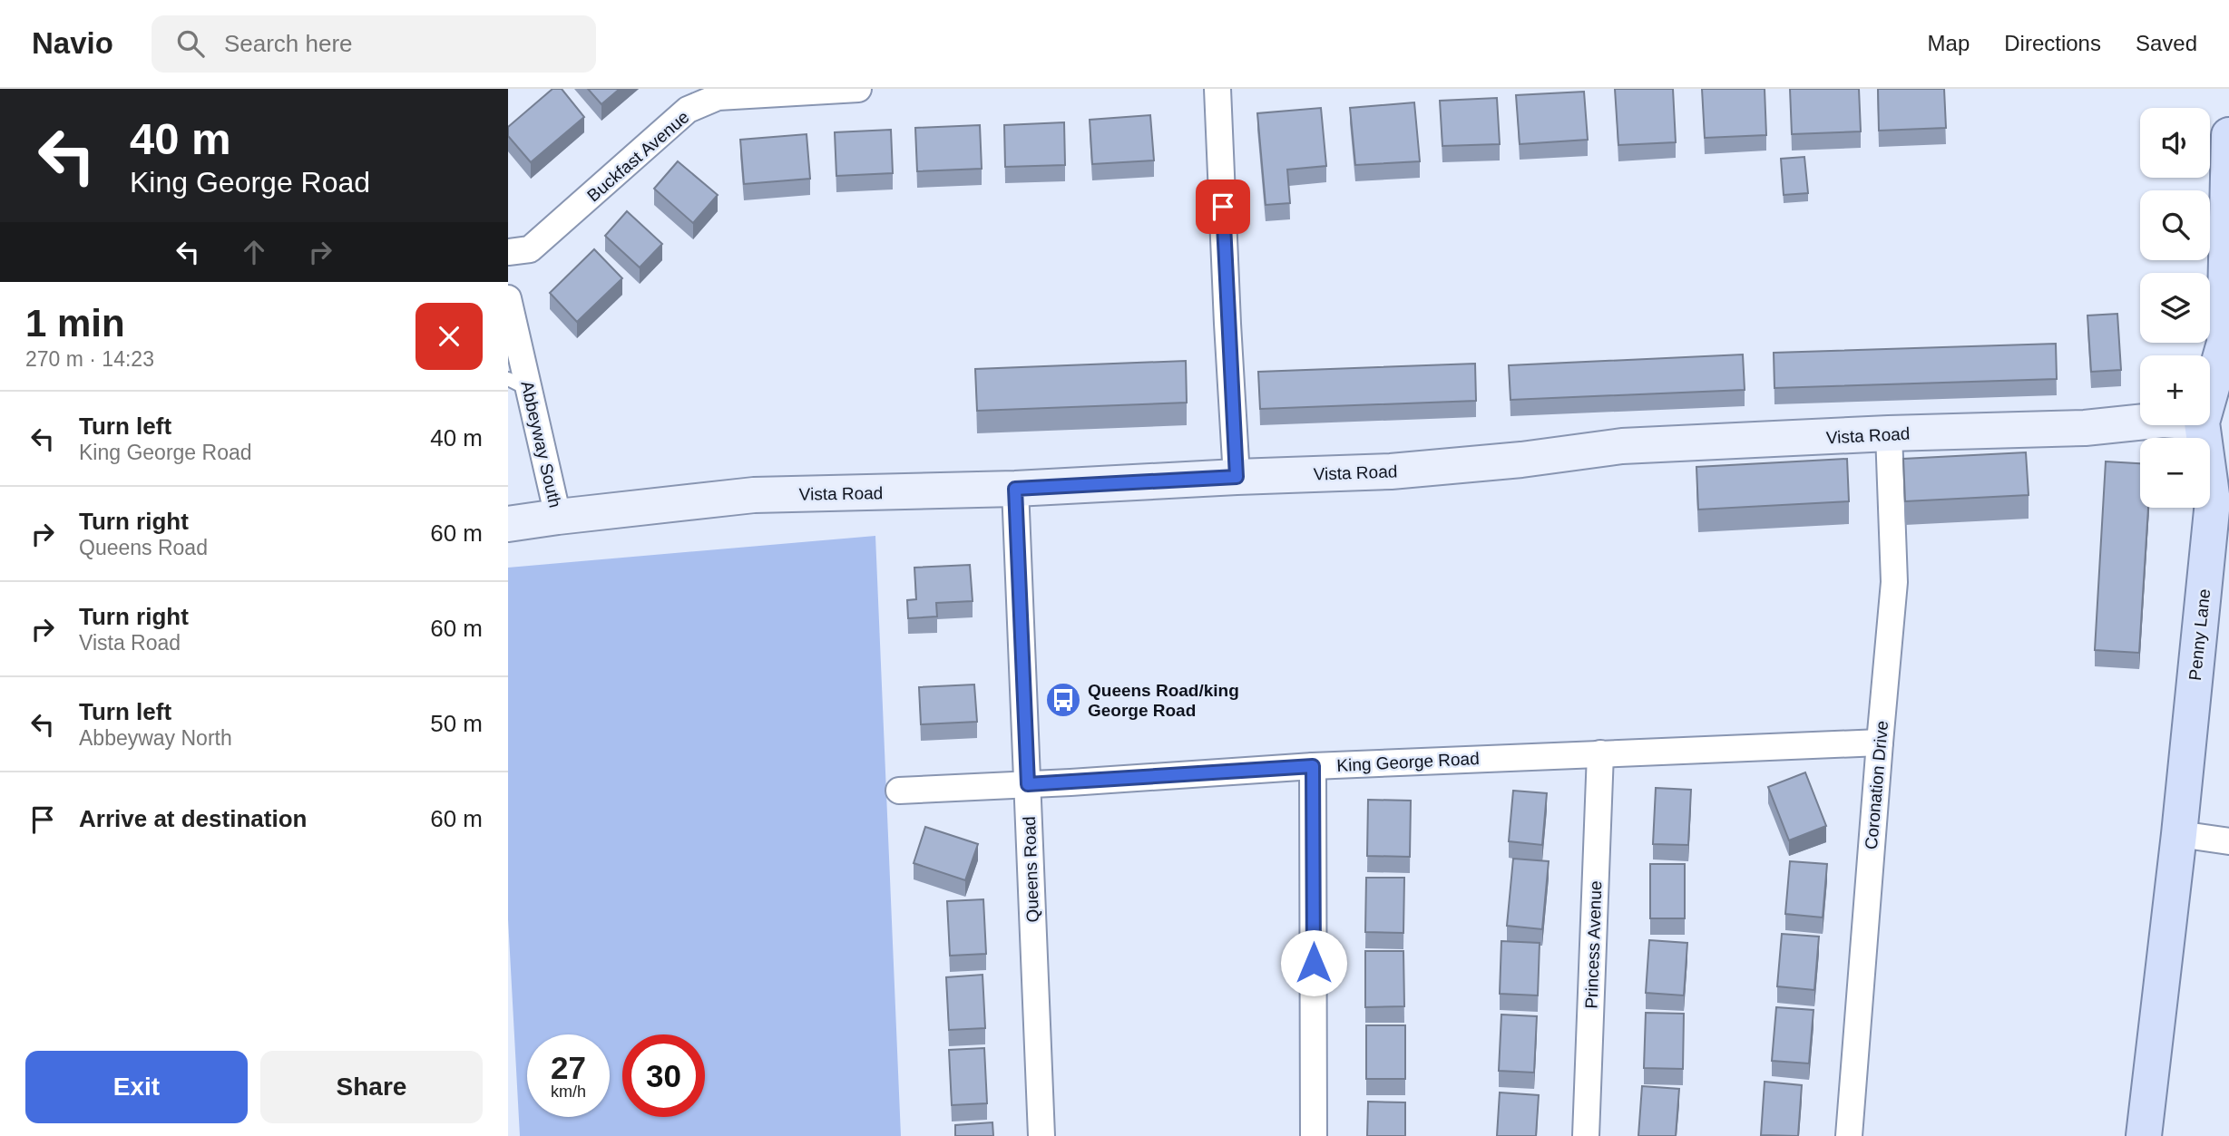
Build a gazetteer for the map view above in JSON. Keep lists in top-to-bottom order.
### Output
{
  "streets": {
    "main road": ["Vista Road", "Penny Lane"],
    "street": [
      "Buckfast Avenue",
      "Abbeyway South",
      "King George Road",
      "Coronation Drive",
      "Queens Road",
      "Princess Avenue"
    ]
  },
  "crossings": [
    ["Vista Road", "Abbeyway South"],
    ["Vista Road", "Coronation Drive"],
    ["Vista Road", "Queens Road"],
    ["King George Road", "Coronation Drive"],
    ["King George Road", "Queens Road"],
    ["King George Road", "Princess Avenue"]
  ],
  "places": {
    "bus stop": ["Queens Road/king George Road"]
  },
  "page": {
    "header": "Navio",
    "search": "Search here",
    "nav": ["Map", "Directions", "Saved"],
    "turn": ["40 m", "King George Road"],
    "map_buttons": ["+", "−"],
    "heading": ["1 min", "270 m · 14:23"],
    "list": [
      {
        "name": "Turn left",
        "note": "King George Road",
        "value": "40 m"
      },
      {
        "name": "Turn right",
        "note": "Queens Road",
        "value": "60 m"
      },
      {
        "name": "Turn right",
        "note": "Vista Road",
        "value": "60 m"
      },
      {
        "name": "Turn left",
        "note": "Abbeyway North",
        "value": "50 m"
      },
      {
        "name": "Arrive at destination",
        "value": "60 m"
      }
    ],
    "speed": "27 km/h",
    "limit": "30",
    "buttons": ["Exit", "Share"]
  }
}
